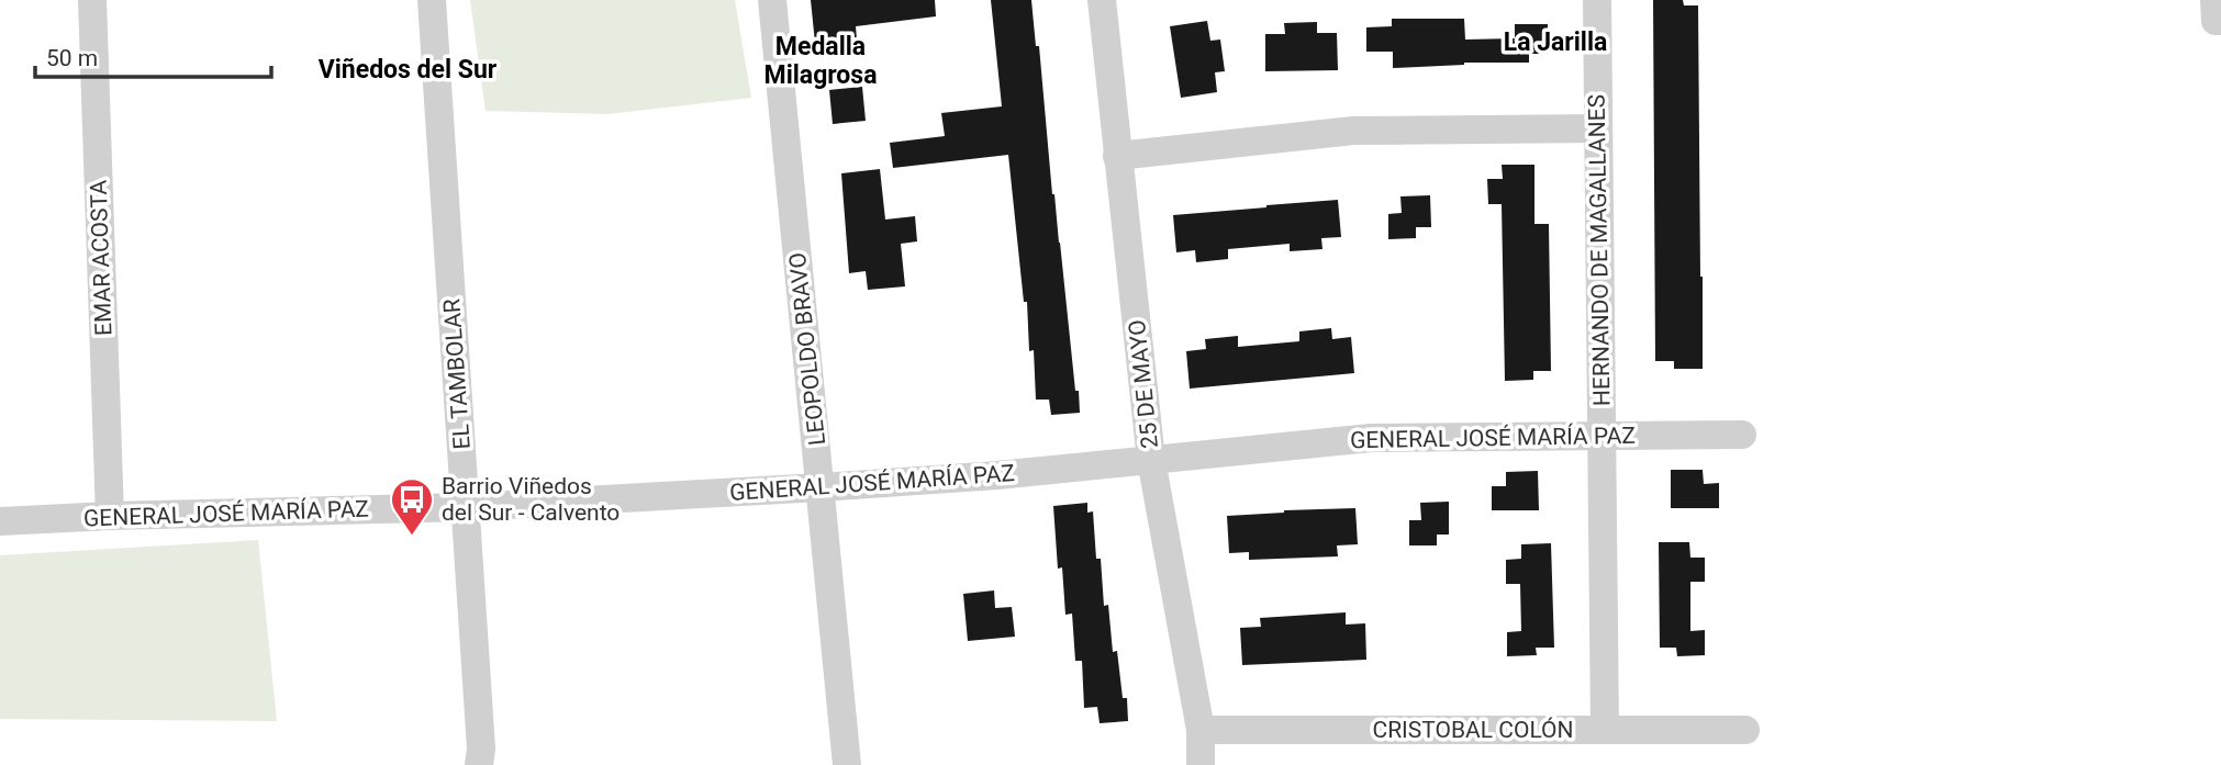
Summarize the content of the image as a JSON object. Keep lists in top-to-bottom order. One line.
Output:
{"streets":{"street":["HERNANDO DE MAGALLANES","EMAR ACOSTA","LEOPOLDO BRAVO","EL TAMBOLAR","25 DE MAYO","GENERAL JOSÉ MARÍA PAZ","CRISTOBAL COLÓN"]},"crossings":[["HERNANDO DE MAGALLANES","GENERAL JOSÉ MARÍA PAZ"],["HERNANDO DE MAGALLANES","CRISTOBAL COLÓN"],["EMAR ACOSTA","GENERAL JOSÉ MARÍA PAZ"],["LEOPOLDO BRAVO","GENERAL JOSÉ MARÍA PAZ"],["EL TAMBOLAR","GENERAL JOSÉ MARÍA PAZ"],["25 DE MAYO","GENERAL JOSÉ MARÍA PAZ"],["25 DE MAYO","CRISTOBAL COLÓN"]],"districts":["La Jarilla","Medalla Milagrosa","Viñedos del Sur"],"places":{"bus stop":["Barrio Viñedos del Sur - Calvento"]},"scale_bar":"50 m"}
